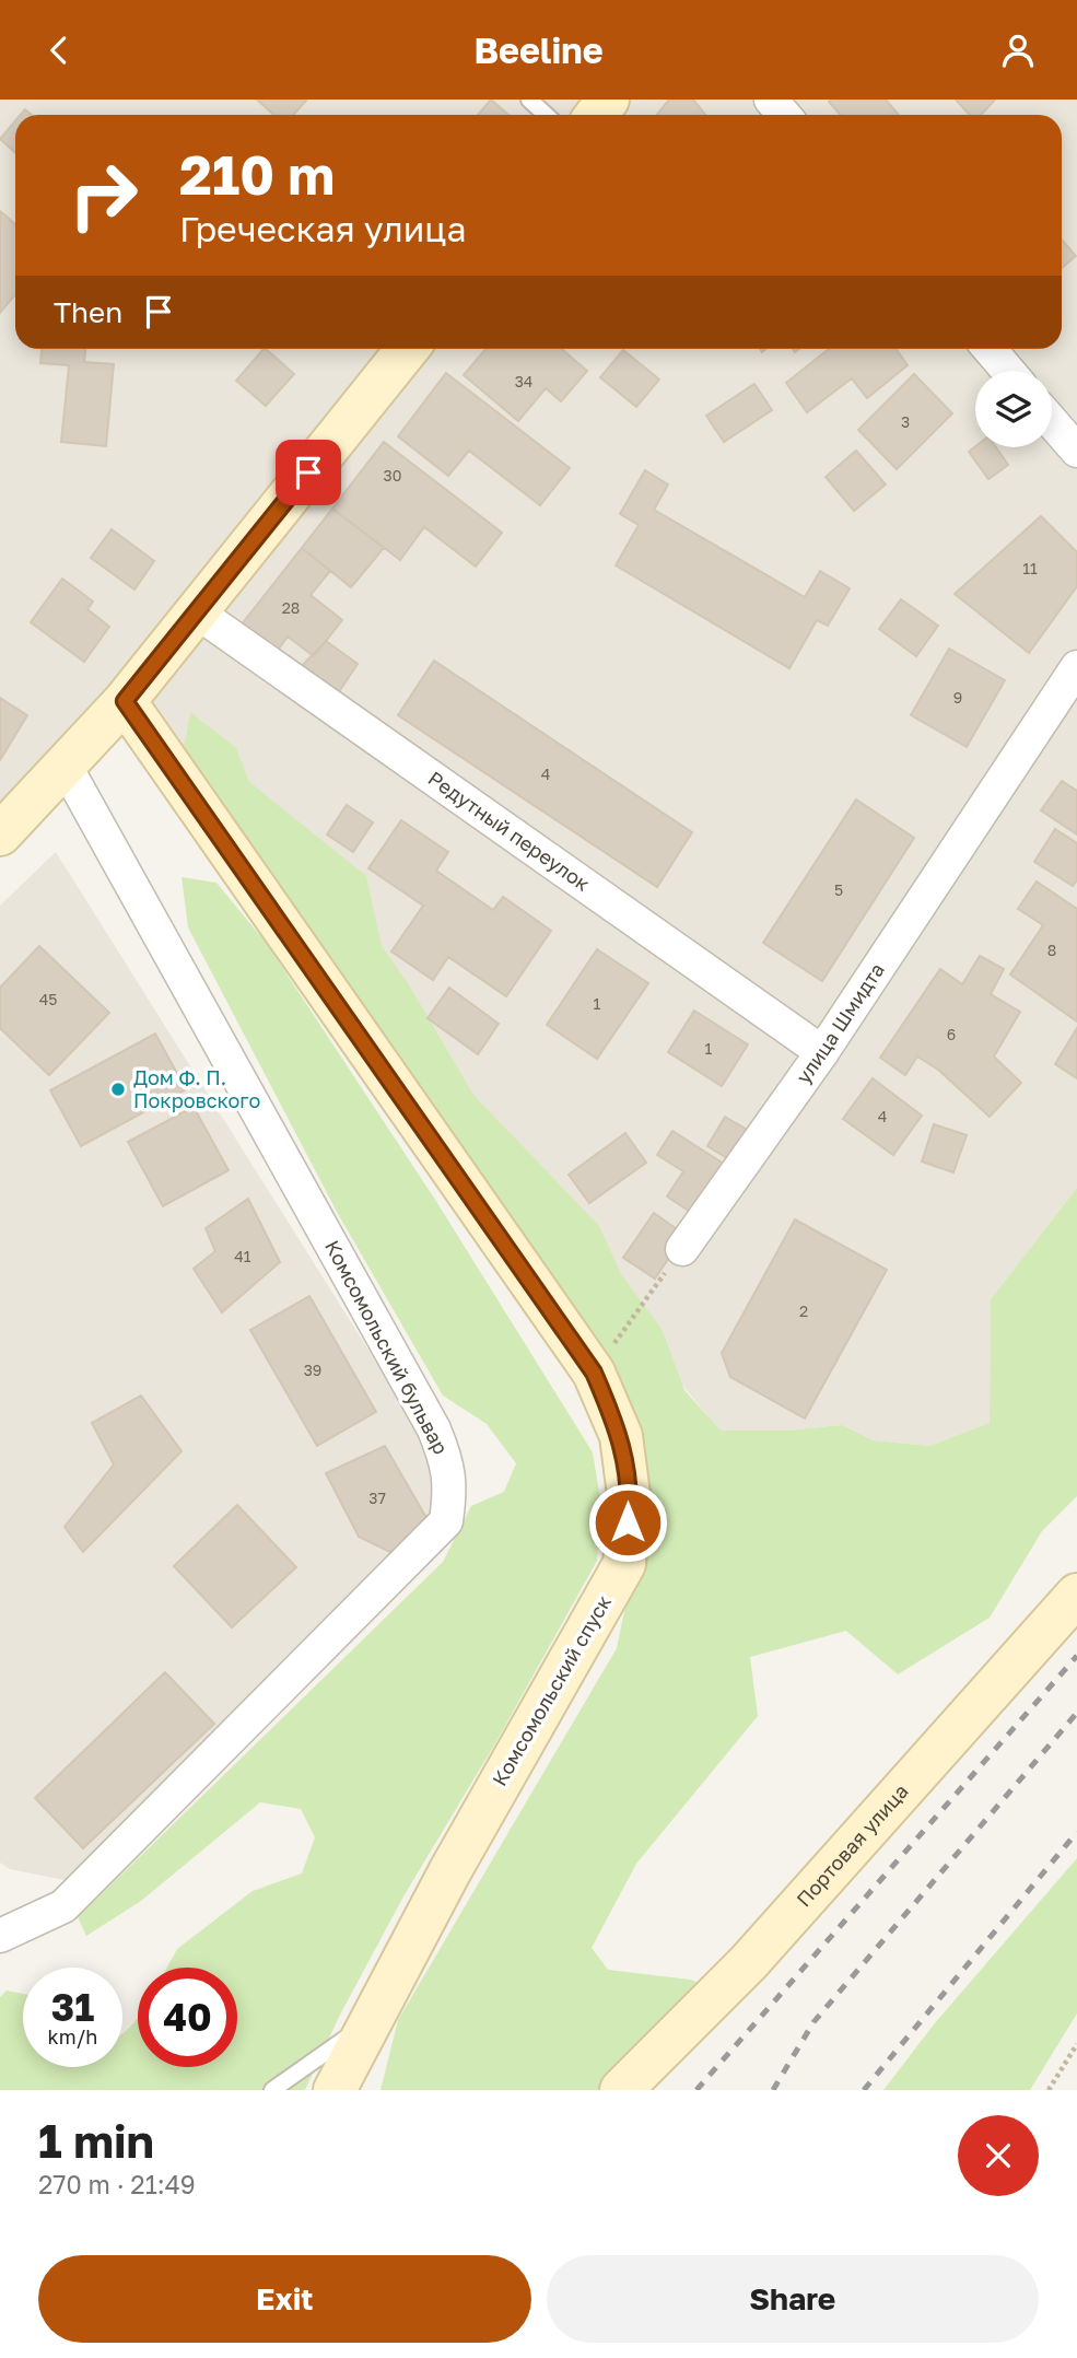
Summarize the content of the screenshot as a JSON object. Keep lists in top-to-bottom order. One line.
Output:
{"streets":{"street":["Редутный переулок","улица Шмидта","Комсомольский бульвар","Комсомольский спуск","Портовая улица"]},"crossings":[["Редутный переулок","улица Шмидта"]],"places":["Дом Ф. П. Покровского"],"house_numbers":["34","3","30","11","28","9","4","5","8","45","1","6","1","4","41","2","39","37"],"page":{"header":"Beeline","turn":["210 m","Греческая улица"],"then":"Then","speed":"31 km/h","limit":"40","heading":["1 min","270 m · 21:49"],"buttons":["Exit","Share"]}}
